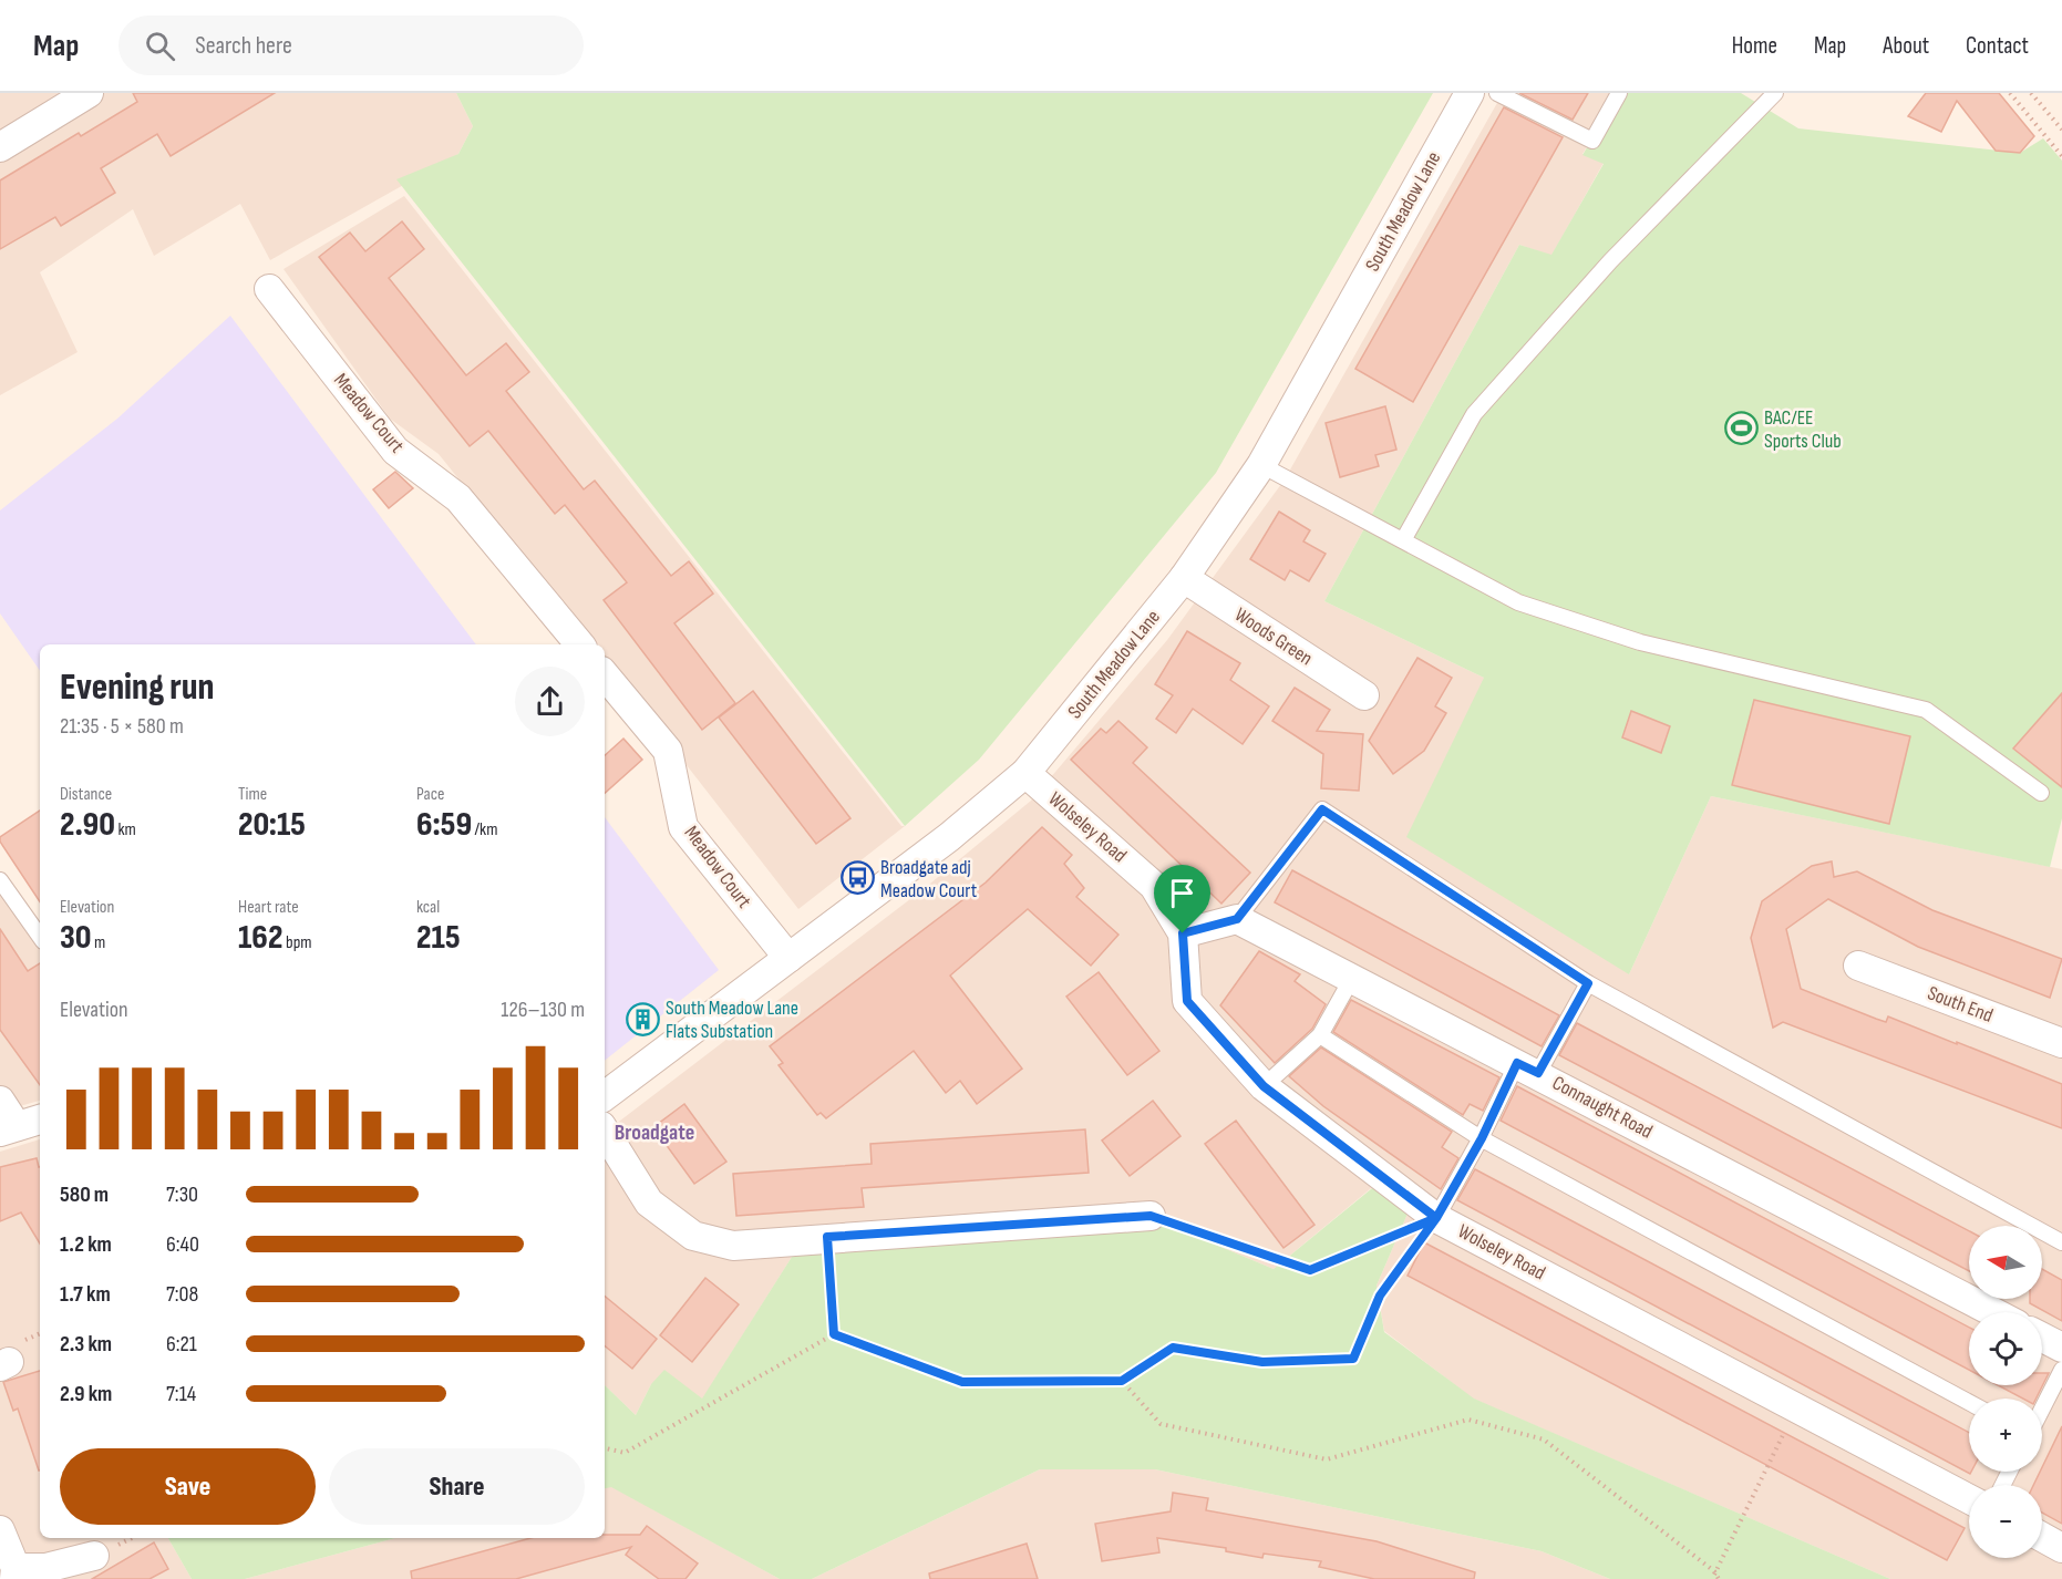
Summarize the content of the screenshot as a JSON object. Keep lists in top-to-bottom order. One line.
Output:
{"streets":{"street":["South Meadow Lane","Meadow Court","Woods Green","Wolseley Road","South End","Connaught Road"]},"crossings":[["South Meadow Lane","Meadow Court"],["South Meadow Lane","Woods Green"],["South Meadow Lane","Wolseley Road"]],"districts":["Broadgate"],"places":{"sports":["BAC/EE Sports Club"],"bus stop":["Broadgate adj Meadow Court"],"building":["South Meadow Lane Flats Substation"]},"north":"left","page":{"header":"Map","search":"Search here","nav":["Home","Map","About","Contact"],"heading":["Evening run","21:35 · 5 × 580 m"],"stats":[["Distance","2.90 km"],["Time","20:15"],["Pace","6:59 /km"],["Elevation","30 m"],["Heart rate","162 bpm"],["kcal","215"]],"chart":["Elevation","126–130 m"],"list":[{"name":"580 m","note":"7:30"},{"name":"1.2 km","note":"6:40"},{"name":"1.7 km","note":"7:08"},{"name":"2.3 km","note":"6:21"},{"name":"2.9 km","note":"7:14"}],"map_buttons":["+","−"],"buttons":["Save","Share"]}}
